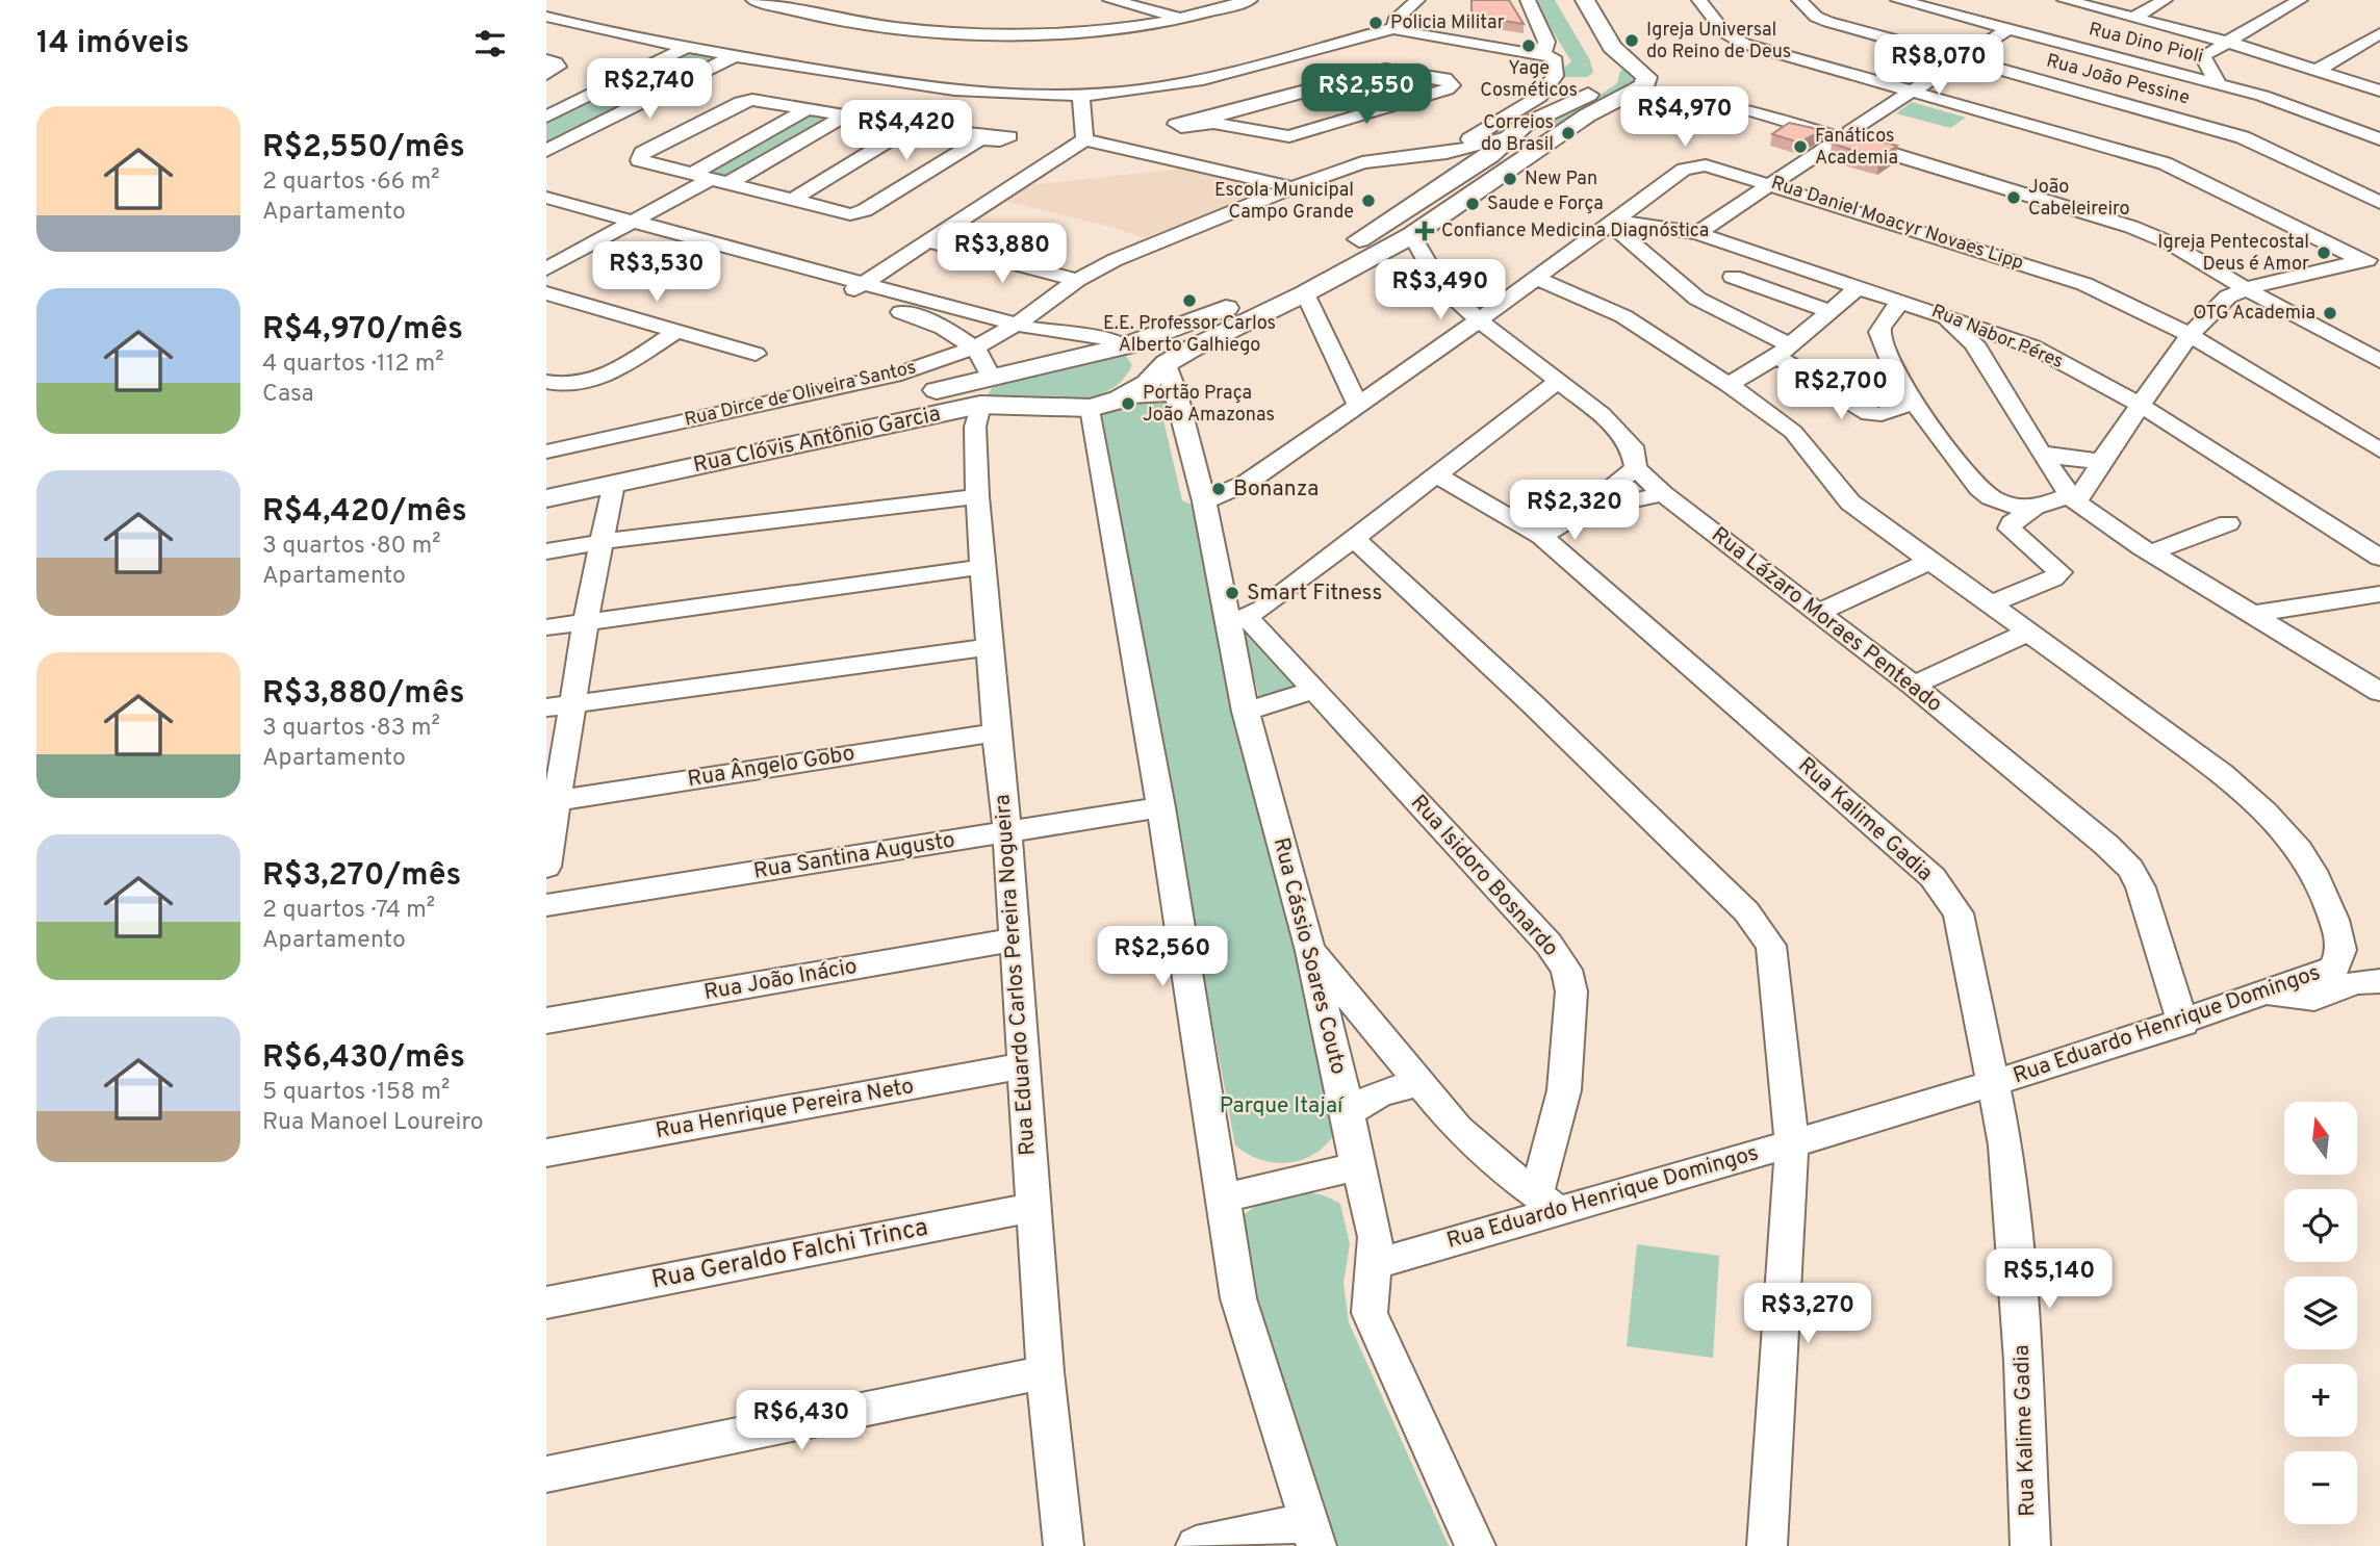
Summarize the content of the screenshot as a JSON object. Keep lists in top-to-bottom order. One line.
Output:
{"streets":{"main road":["Rua Clóvis Antônio Garcia"],"street":["Rua Dino Pioli","Rua João Pessine","Rua Daniel Moacyr Novaes Lipp","Rua Nabor Péres","Rua Dirce de Oliveira Santos","Rua Lázaro Moraes Penteado","Rua Ângelo Gobo","Rua Kalime Gadia","Rua Santina Augusto","Rua Isidoro Bosnardo","Rua Cássio Soares Couto","Rua Eduardo Carlos Pereira Nogueira","Rua João Inácio","Rua Eduardo Henrique Domingos","Rua Henrique Pereira Neto","Rua Geraldo Falchi Trinca"]},"crossings":[["Rua Daniel Moacyr Novaes Lipp","Rua Nabor Péres"],["Rua Daniel Moacyr Novaes Lipp","Rua Lázaro Moraes Penteado"],["Rua Daniel Moacyr Novaes Lipp","Rua Cássio Soares Couto"],["Rua Daniel Moacyr Novaes Lipp","Rua Eduardo Henrique Domingos"],["Rua Clóvis Antônio Garcia","Rua Lázaro Moraes Penteado"],["Rua Clóvis Antônio Garcia","Rua Cássio Soares Couto"],["Rua Clóvis Antônio Garcia","Rua Eduardo Carlos Pereira Nogueira"],["Rua Lázaro Moraes Penteado","Rua Eduardo Henrique Domingos"],["Rua Ângelo Gobo","Rua Eduardo Carlos Pereira Nogueira"],["Rua Kalime Gadia","Rua Eduardo Henrique Domingos"],["Rua Santina Augusto","Rua Eduardo Carlos Pereira Nogueira"],["Rua Isidoro Bosnardo","Rua Cássio Soares Couto"],["Rua Isidoro Bosnardo","Rua Eduardo Henrique Domingos"],["Rua Cássio Soares Couto","Rua Eduardo Henrique Domingos"],["Rua Eduardo Carlos Pereira Nogueira","Rua João Inácio"],["Rua Eduardo Carlos Pereira Nogueira","Rua Henrique Pereira Neto"],["Rua Eduardo Carlos Pereira Nogueira","Rua Geraldo Falchi Trinca"]],"parks":["Parque Itajaí"],"places":{"other":["Policia Militar","Igreja Universal do Reino de Deus","Yage Cosméticos","Correios do Brasil","Fanáticos Academia","New Pan","João Cabeleireiro","Escola Municipal Campo Grande","Saude e Força","Igreja Pentecostal Deus é Amor","E.E. Professor Carlos Alberto Galhiego","OTG Academia","Portão Praça João Amazonas","Bonanza","Smart Fitness"],"health":["Confiance Medicina Diagnóstica"]},"north":"top","page":{"heading":"14 imóveis","price":["R$8,070","R$2,740","R$2,550","R$4,970","R$4,420","R$3,880","R$3,530","R$3,490","R$2,700","R$2,320","R$2,560","R$5,140","R$3,270","R$6,430"],"list":[{"name":"R$2,550/mês","note":"2 quartos · 66 m² · Apartamento"},{"name":"R$4,970/mês","note":"4 quartos · 112 m² · Casa"},{"name":"R$4,420/mês","note":"3 quartos · 80 m² · Apartamento"},{"name":"R$3,880/mês","note":"3 quartos · 83 m² · Apartamento"},{"name":"R$3,270/mês","note":"2 quartos · 74 m² · Apartamento"},{"name":"R$6,430/mês","note":"5 quartos · 158 m² · Rua Manoel Loureiro"}],"map_buttons":["+","−"]}}
